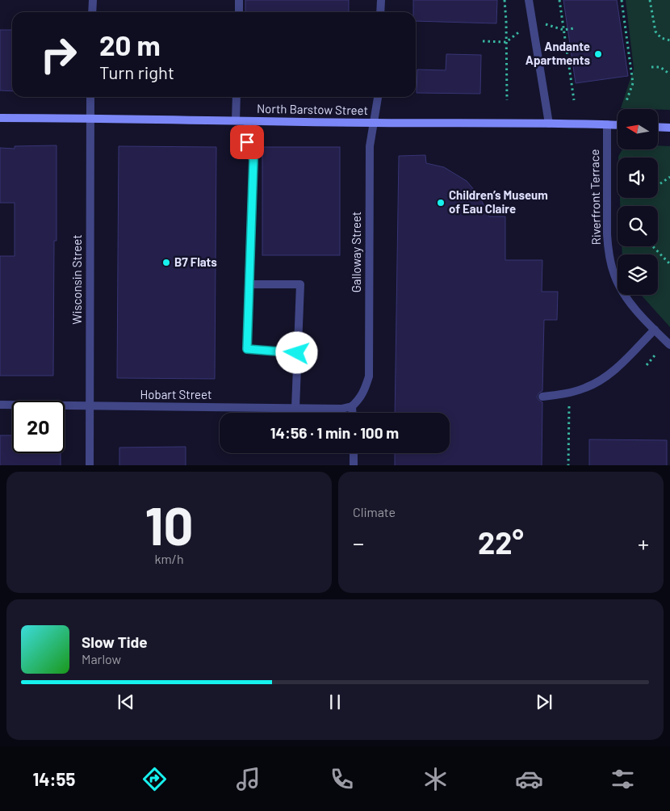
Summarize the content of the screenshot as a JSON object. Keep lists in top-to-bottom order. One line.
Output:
{"streets":{"street":["North Barstow Street","Riverfront Terrace","Galloway Street","Wisconsin Street","Hobart Street"]},"crossings":[["North Barstow Street","Riverfront Terrace"],["North Barstow Street","Galloway Street"],["North Barstow Street","Wisconsin Street"],["Galloway Street","Hobart Street"],["Wisconsin Street","Hobart Street"]],"places":["Andante Apartments","Children’s Museum of Eau Claire","B7 Flats"],"north":"left","page":{"turn":["20 m","Turn right"],"limit":"20","trip":"14:56 · 1 min · 100 m","tile":[["10","km/h"],"Climate"],"heat":["−","22°","+"],"song":["Slow Tide","Marlow"],"tabs":"14:55"}}
